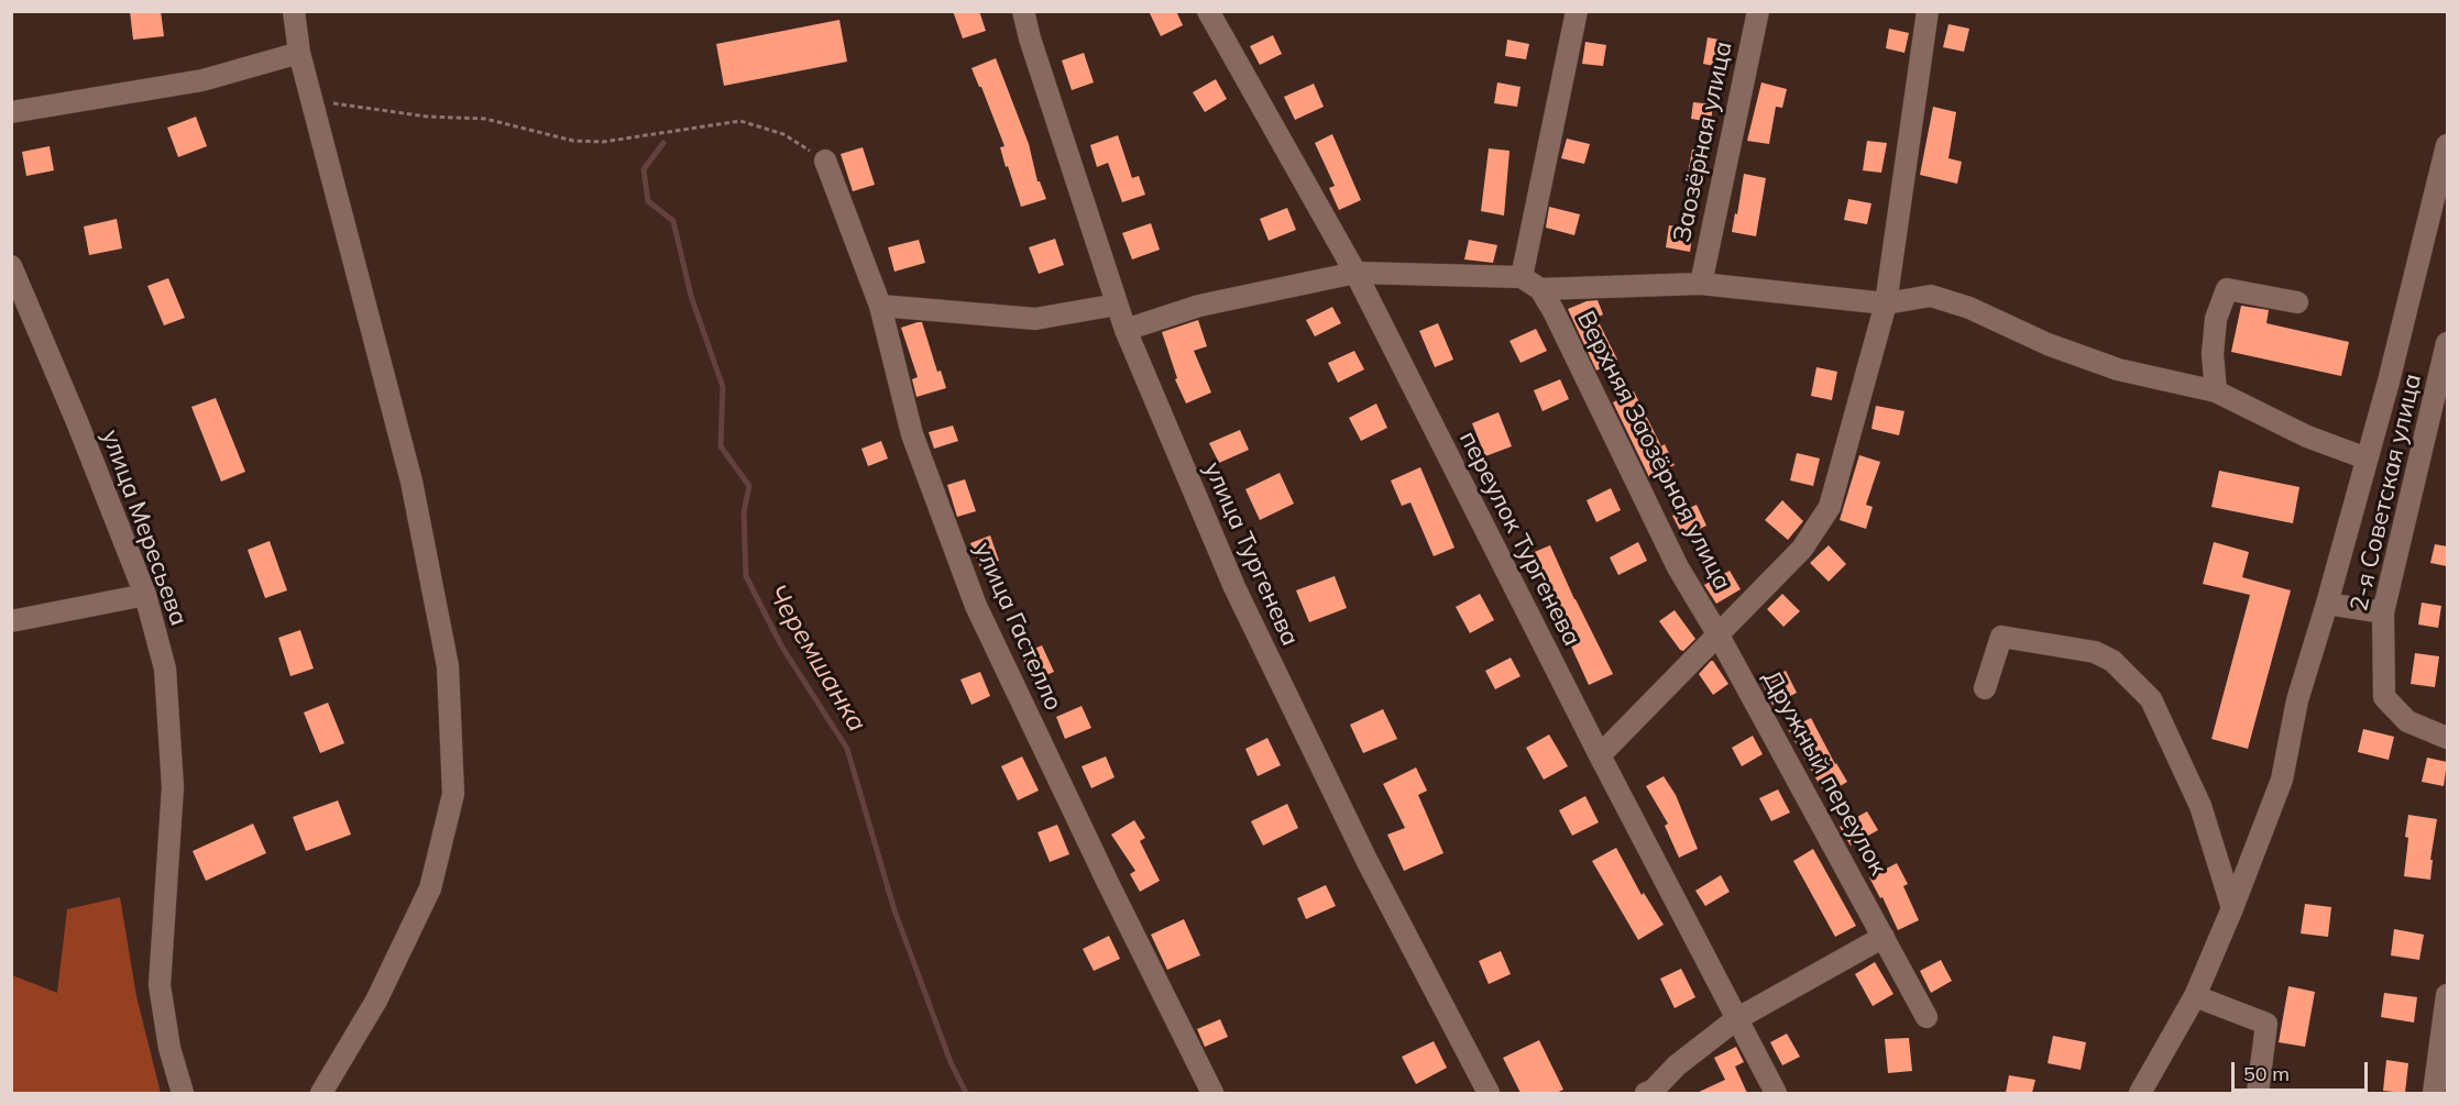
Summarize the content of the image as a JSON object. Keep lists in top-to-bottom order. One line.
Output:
{"streets":{"street":["Заозёрная улица","Верхняя Заозёрная улица","2-я Советская улица","улица Мересьева","переулок Тургенева","улица Тургенева","улица Гастелло","Дружный переулок"]},"crossings":[["Верхняя Заозёрная улица","Дружный переулок"]],"water":["Черемшанка"],"scale_bar":"50 m"}
